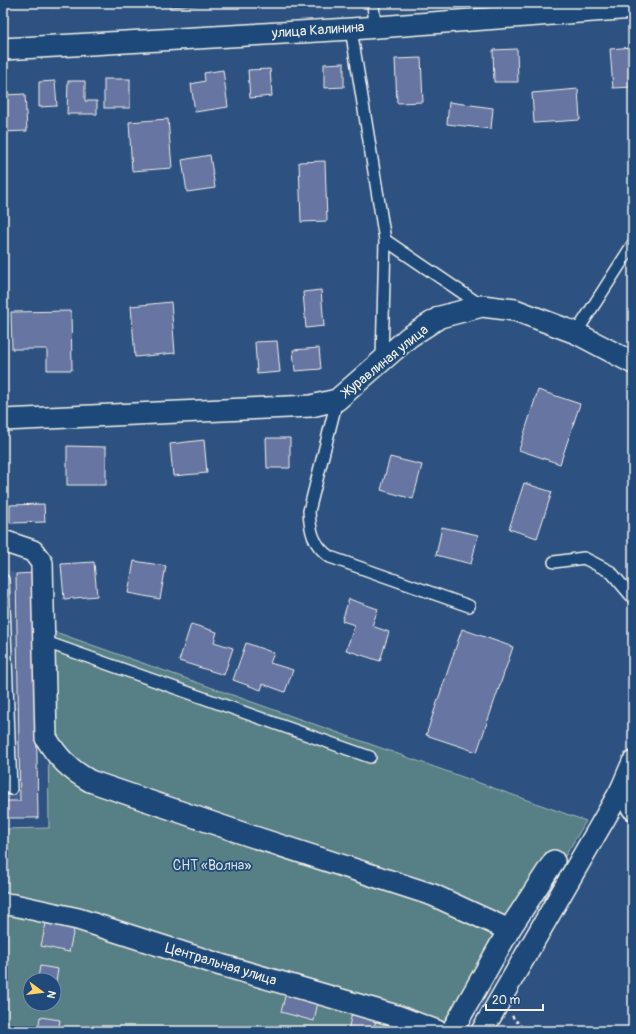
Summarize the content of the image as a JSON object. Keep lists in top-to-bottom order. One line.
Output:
{"streets":{"street":["улица Калинина","Журавлиная улица","Центральная улица"]},"parks":["СНТ «Волна»"],"scale_bar":"20 m","north":"right"}
